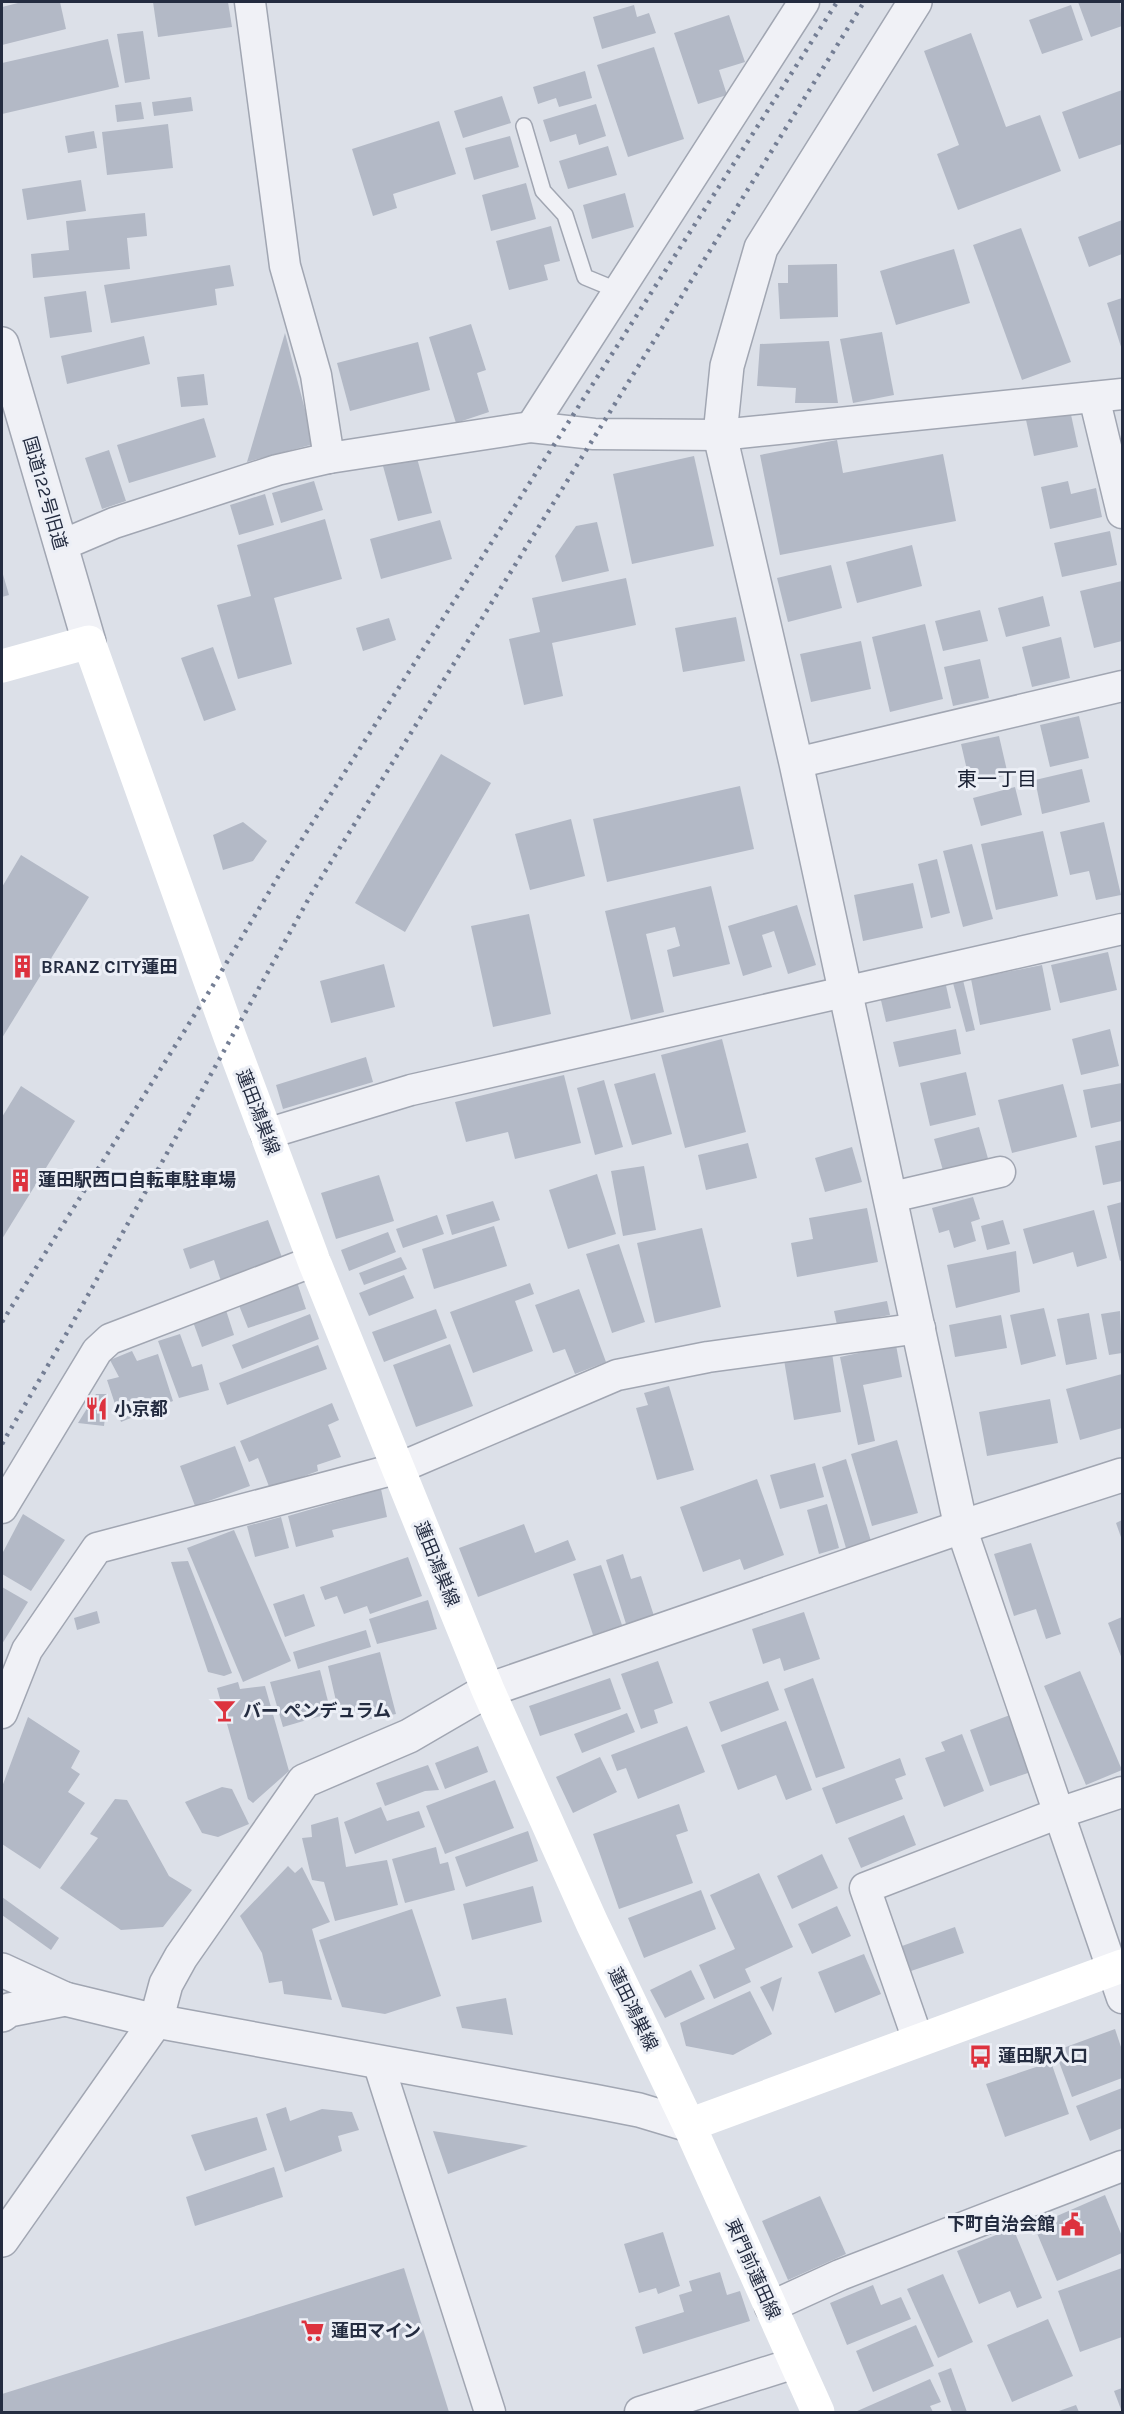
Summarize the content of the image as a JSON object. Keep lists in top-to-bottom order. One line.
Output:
{"streets":{"main road":["蓮田鴻巣線","東門前蓮田線"],"street":["国道122号旧道"]},"crossings":[["国道122号旧道","蓮田鴻巣線"],["蓮田鴻巣線","東門前蓮田線"]],"districts":["東一丁目"],"places":{"building":["BRANZ CITY蓮田","蓮田駅西口自転車駐車場"],"restaurant":["小京都"],"bar":["バー ペンデュラム"],"bus stop":["蓮田駅入口"],"public building":["下町自治会館"],"supermarket":["蓮田マイン"]}}
